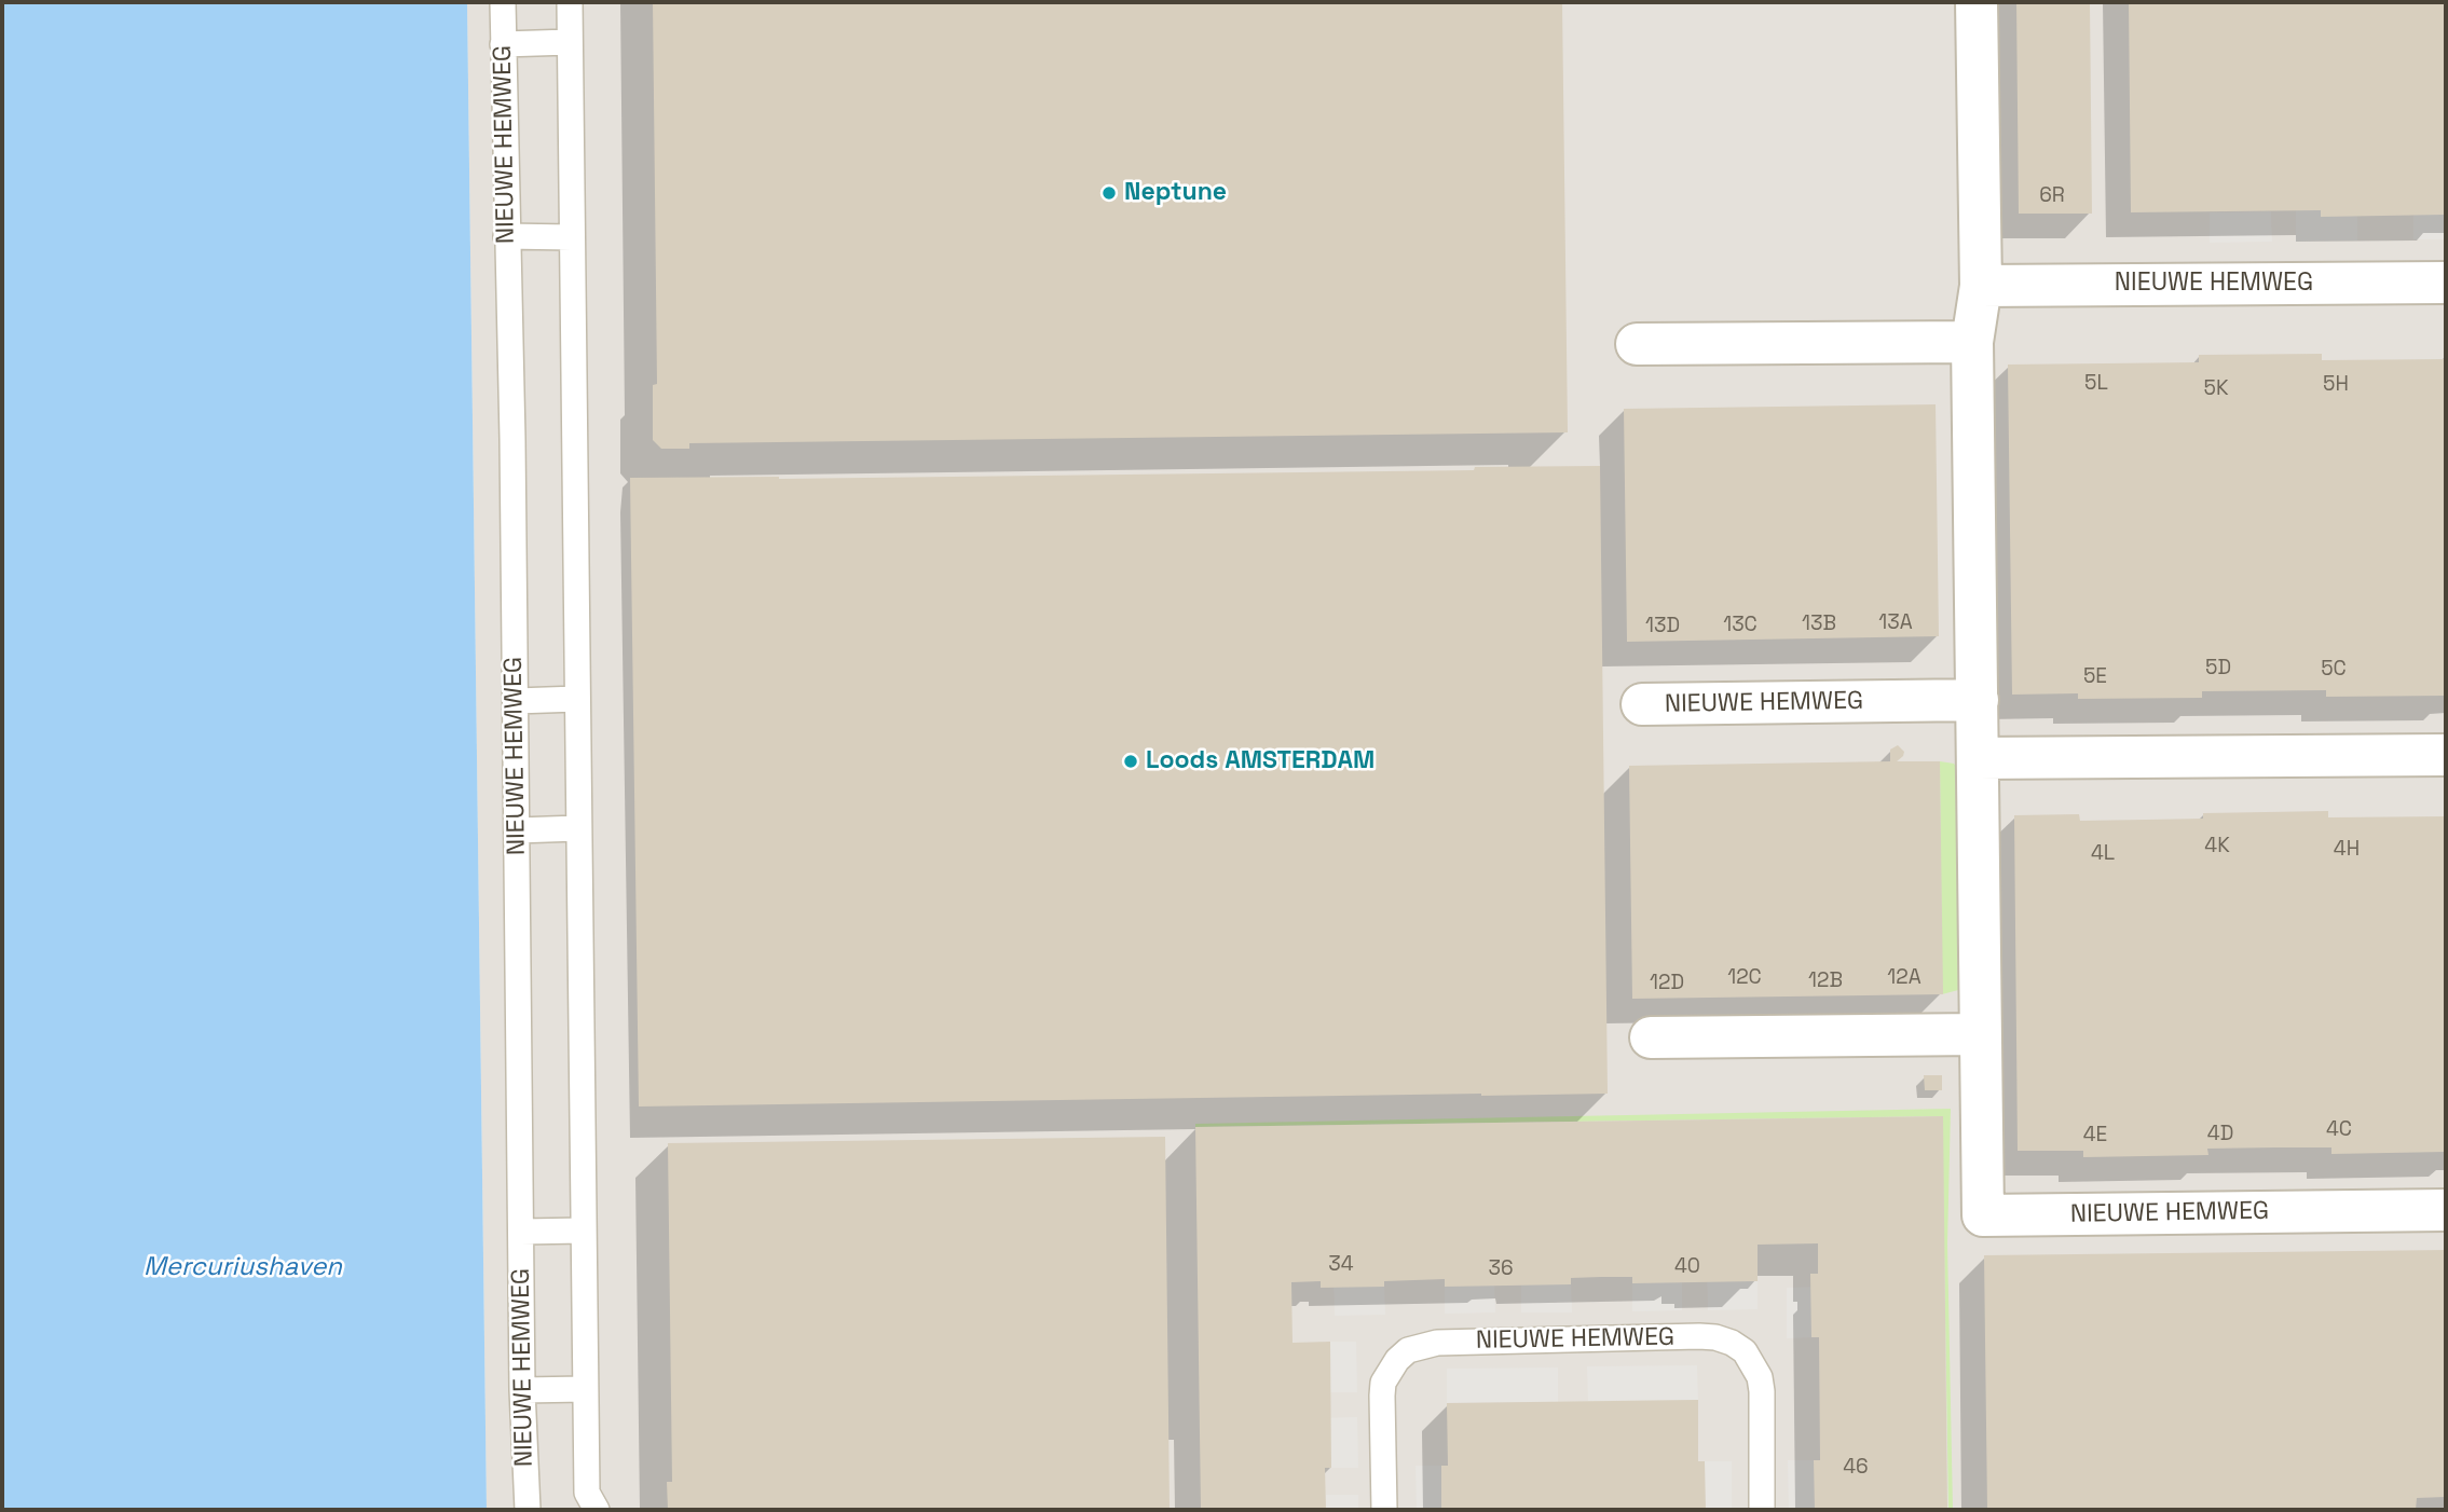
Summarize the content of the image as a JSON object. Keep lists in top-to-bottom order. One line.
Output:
{"streets":{"street":["NIEUWE HEMWEG"]},"water":["Mercuriushaven"],"places":["Neptune","Loods AMSTERDAM"],"house_numbers":["6R","5L","5H","5K","13A","13B","13C","13D","5D","5C","5E","4K","4H","4L","12C","12A","12B","12D","4C","4D","4E","34","40","36","46"]}
